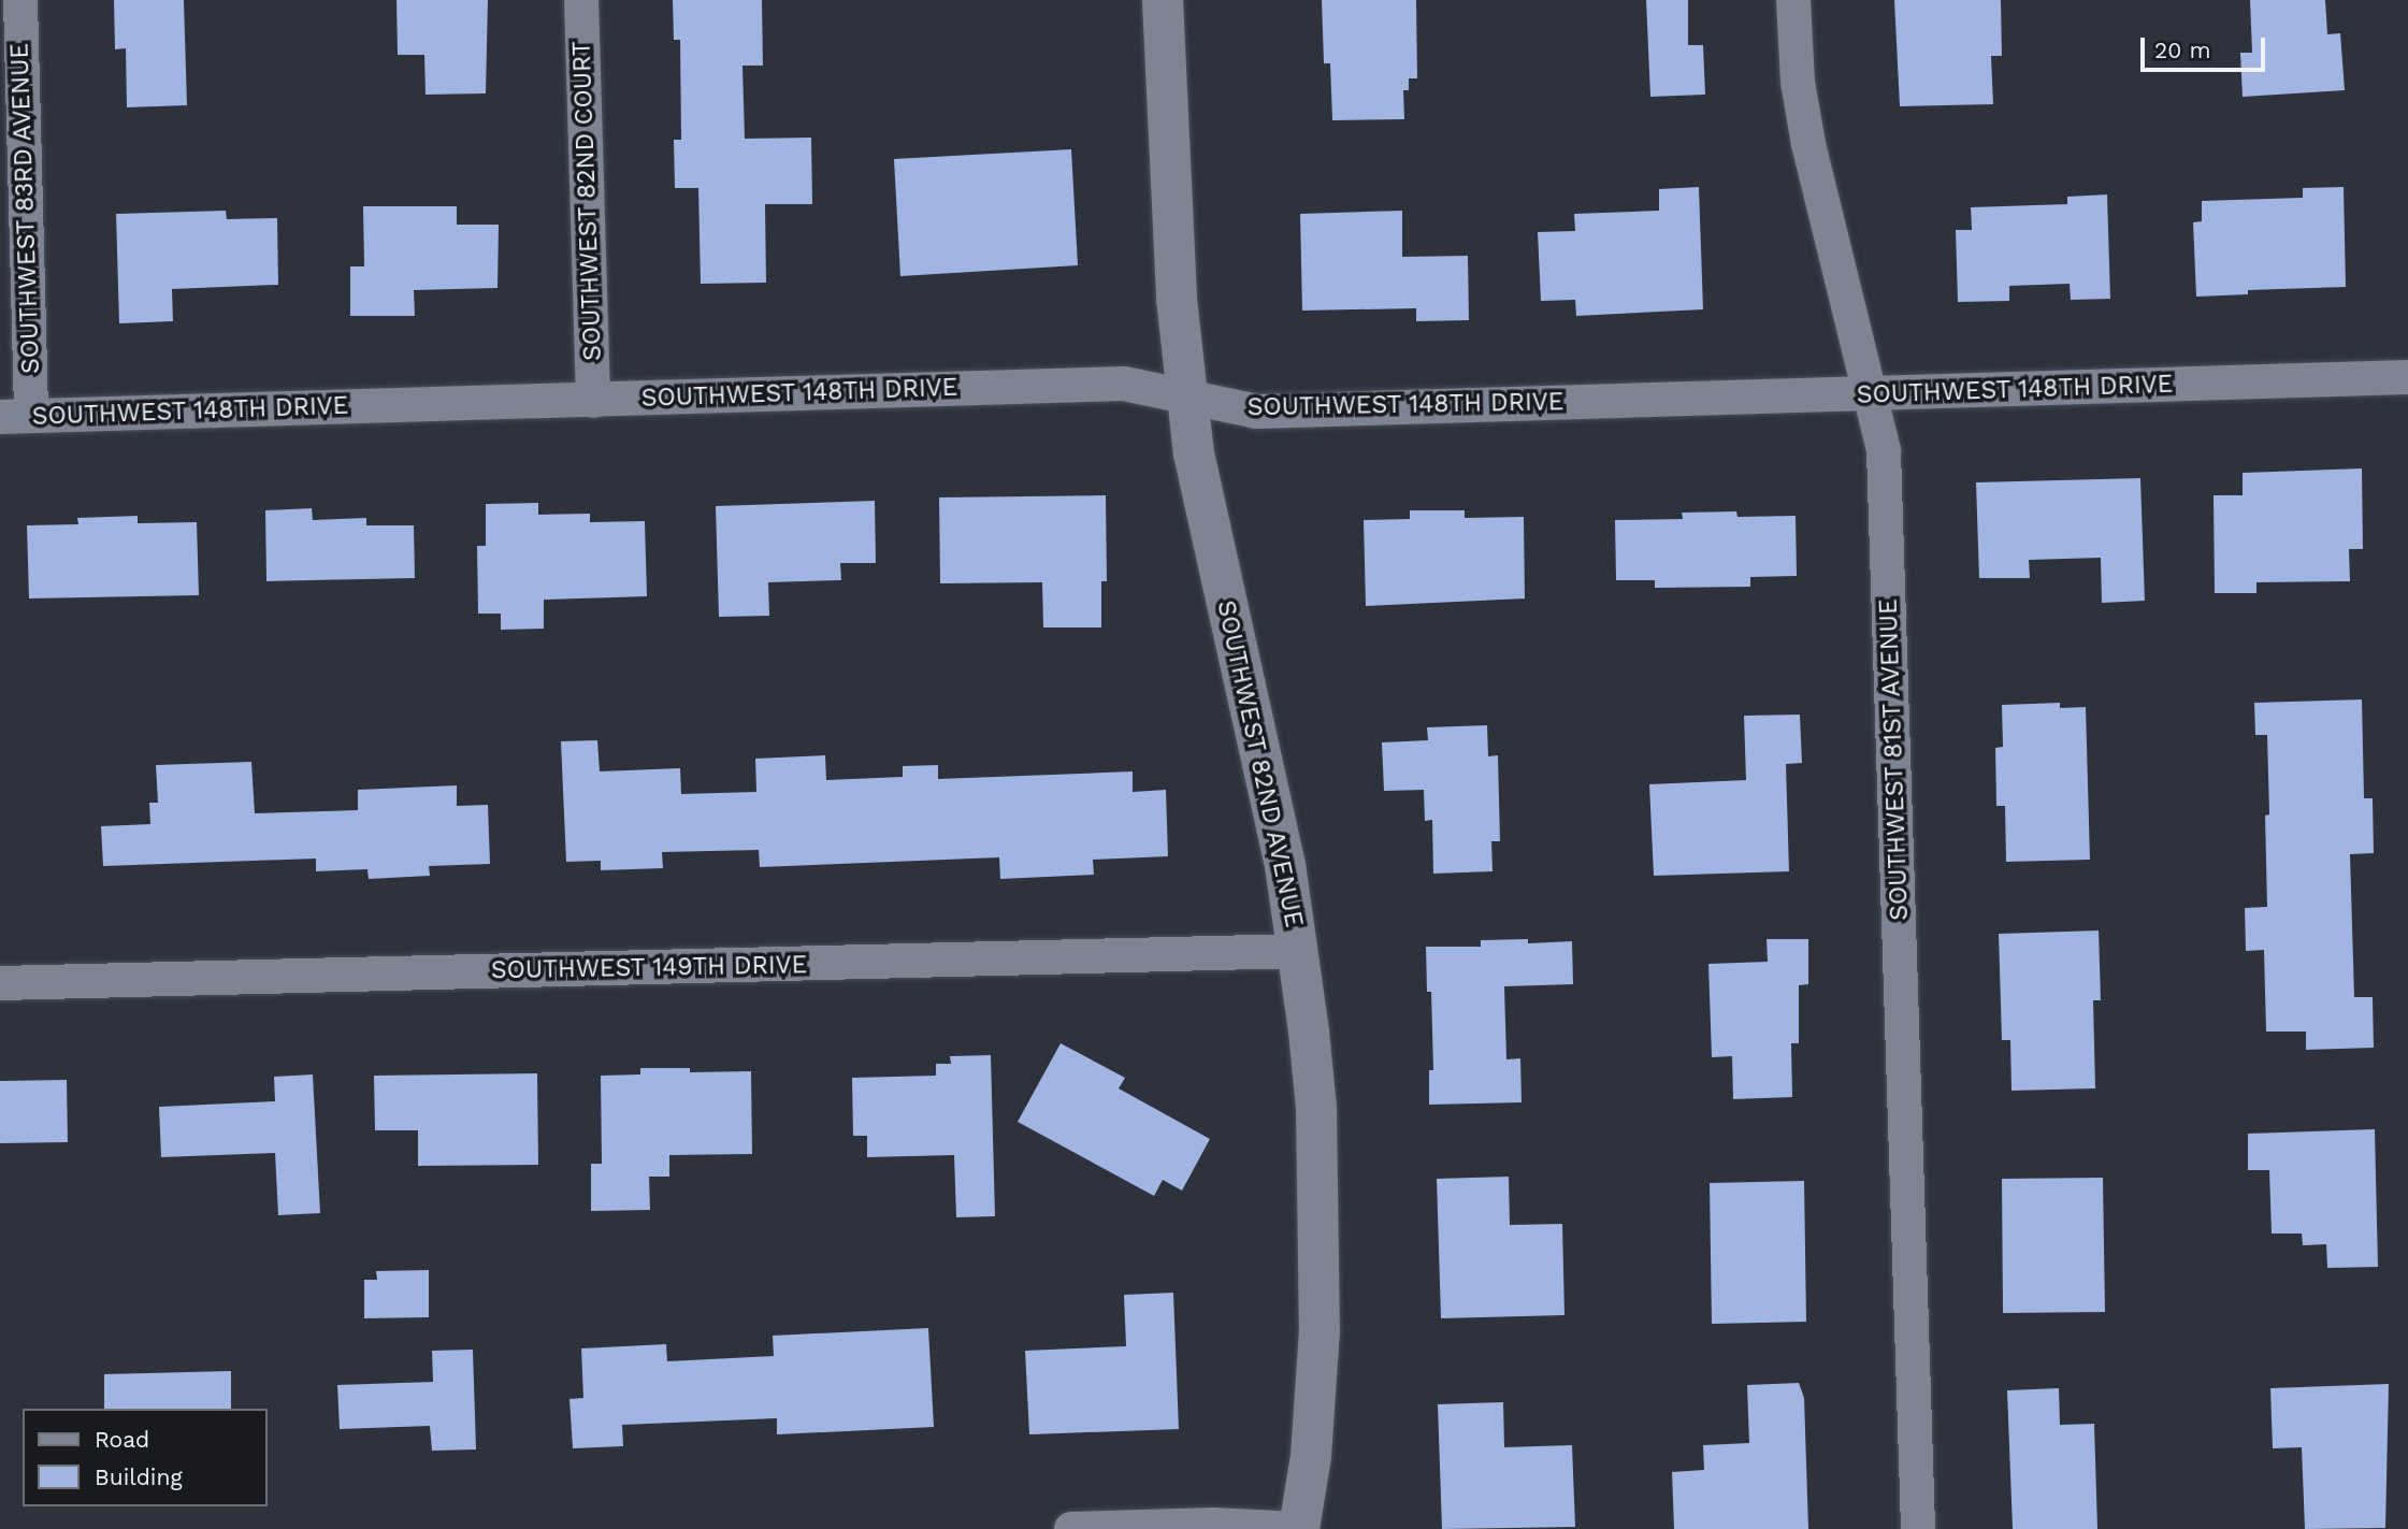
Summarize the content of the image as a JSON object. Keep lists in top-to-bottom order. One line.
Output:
{"streets":{"street":["SOUTHWEST 82ND COURT","SOUTHWEST 83RD AVENUE","SOUTHWEST 148TH DRIVE","SOUTHWEST 81ST AVENUE","SOUTHWEST 82ND AVENUE","SOUTHWEST 149TH DRIVE"]},"crossings":[["SOUTHWEST 82ND COURT","SOUTHWEST 148TH DRIVE"],["SOUTHWEST 83RD AVENUE","SOUTHWEST 148TH DRIVE"],["SOUTHWEST 148TH DRIVE","SOUTHWEST 81ST AVENUE"],["SOUTHWEST 148TH DRIVE","SOUTHWEST 82ND AVENUE"],["SOUTHWEST 82ND AVENUE","SOUTHWEST 149TH DRIVE"]],"legend":["Road","Building"],"scale_bar":"20 m"}
